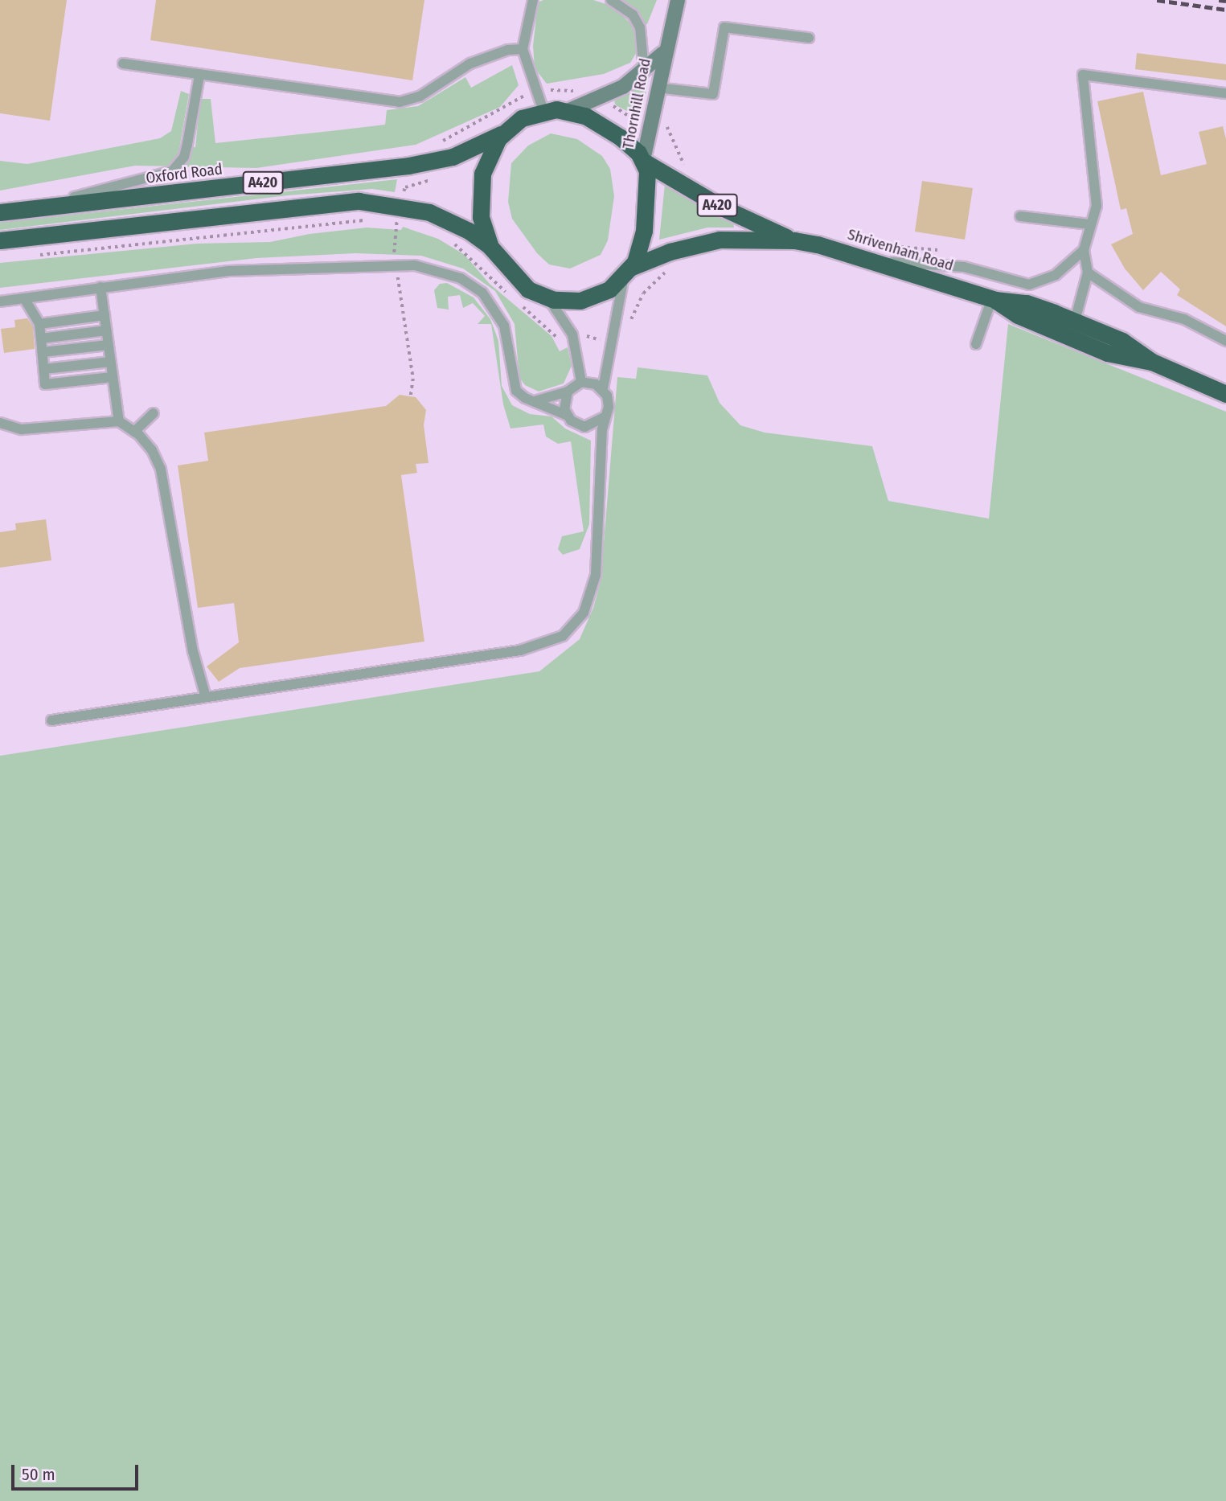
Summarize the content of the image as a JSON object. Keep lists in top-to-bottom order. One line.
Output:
{"streets":{"highway":["Oxford Road","A420","Shrivenham Road"],"street":["Thornhill Road"]},"crossings":[["Thornhill Road","Oxford Road"],["Thornhill Road","A420"],["Thornhill Road","Shrivenham Road"],["Oxford Road","A420"],["Oxford Road","Shrivenham Road"],["A420","Shrivenham Road"]],"scale_bar":"50 m"}
